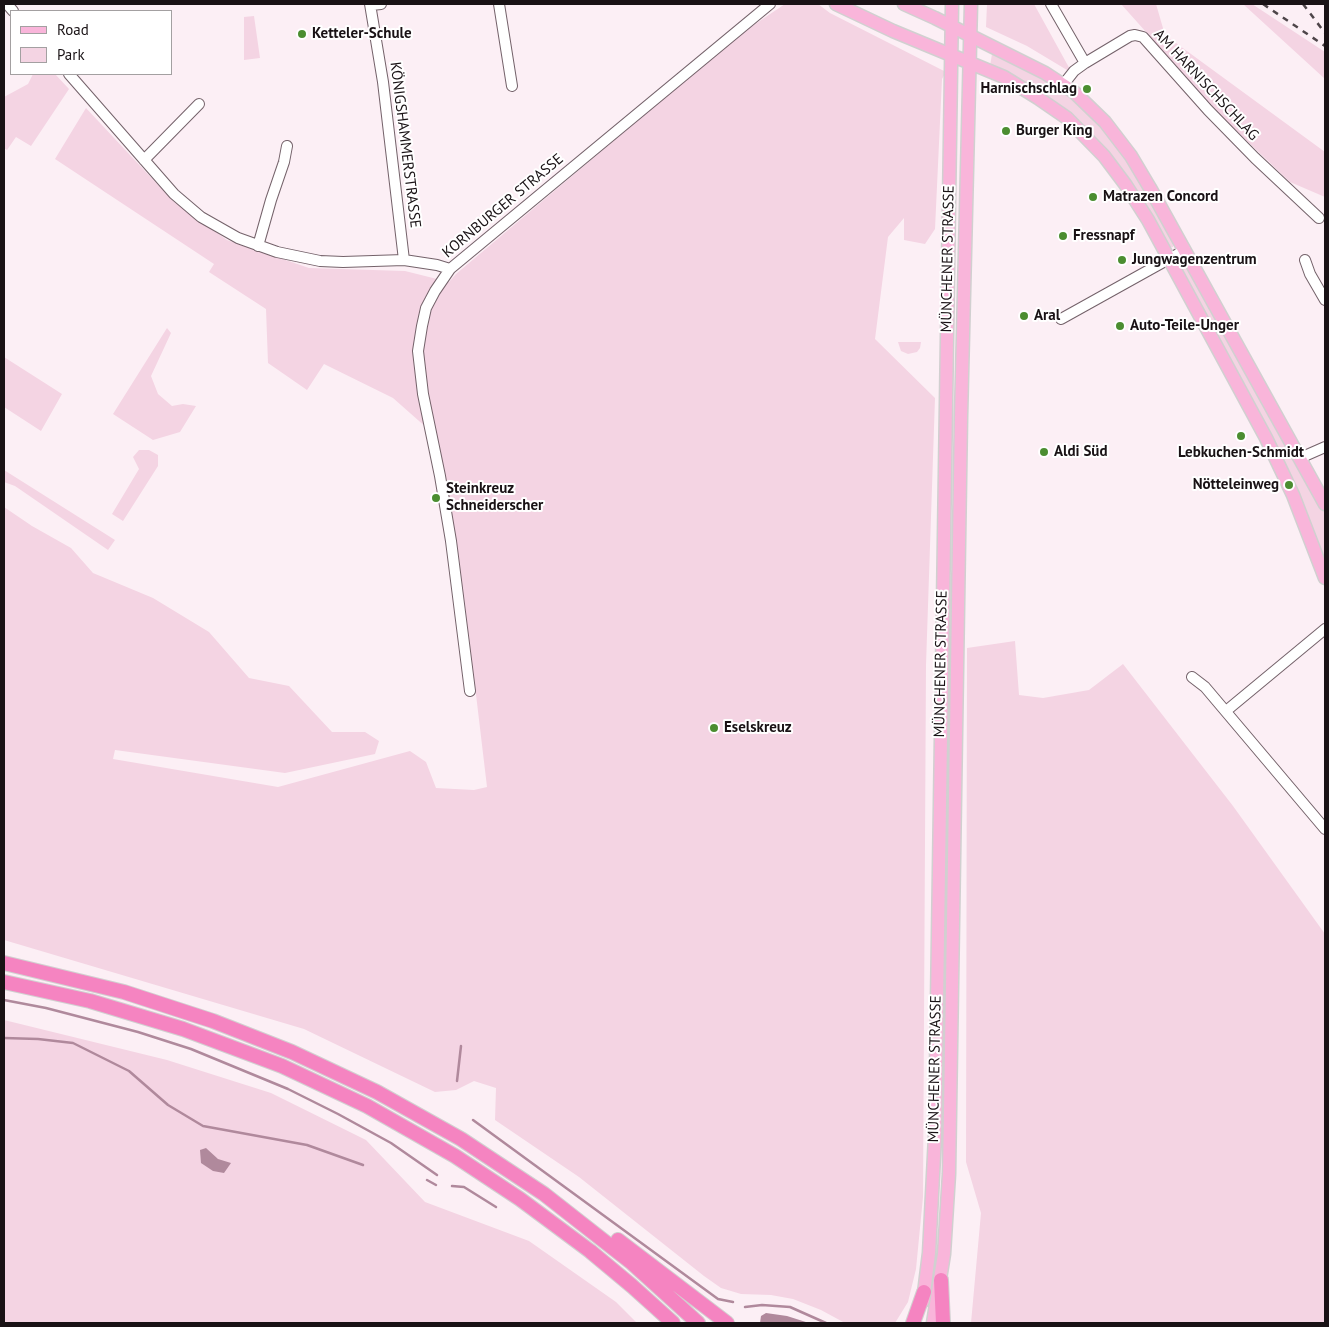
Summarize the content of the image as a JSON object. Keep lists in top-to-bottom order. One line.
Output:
{"streets":{"main road":["MÜNCHENER STRASSE"],"street":["AM HARNISCHSCHLAG","KÖNIGSHAMMERSTRASSE","KORNBURGER STRASSE"]},"places":["Ketteler-Schule","Harnischschlag","Burger King","Matrazen Concord","Fressnapf","Jungwagenzentrum","Aral","Auto-Teile-Unger","Lebkuchen-Schmidt","Aldi Süd","Nötteleinweg","Steinkreuz Schneiderscher","Eselskreuz"],"legend":["Road","Park"]}
